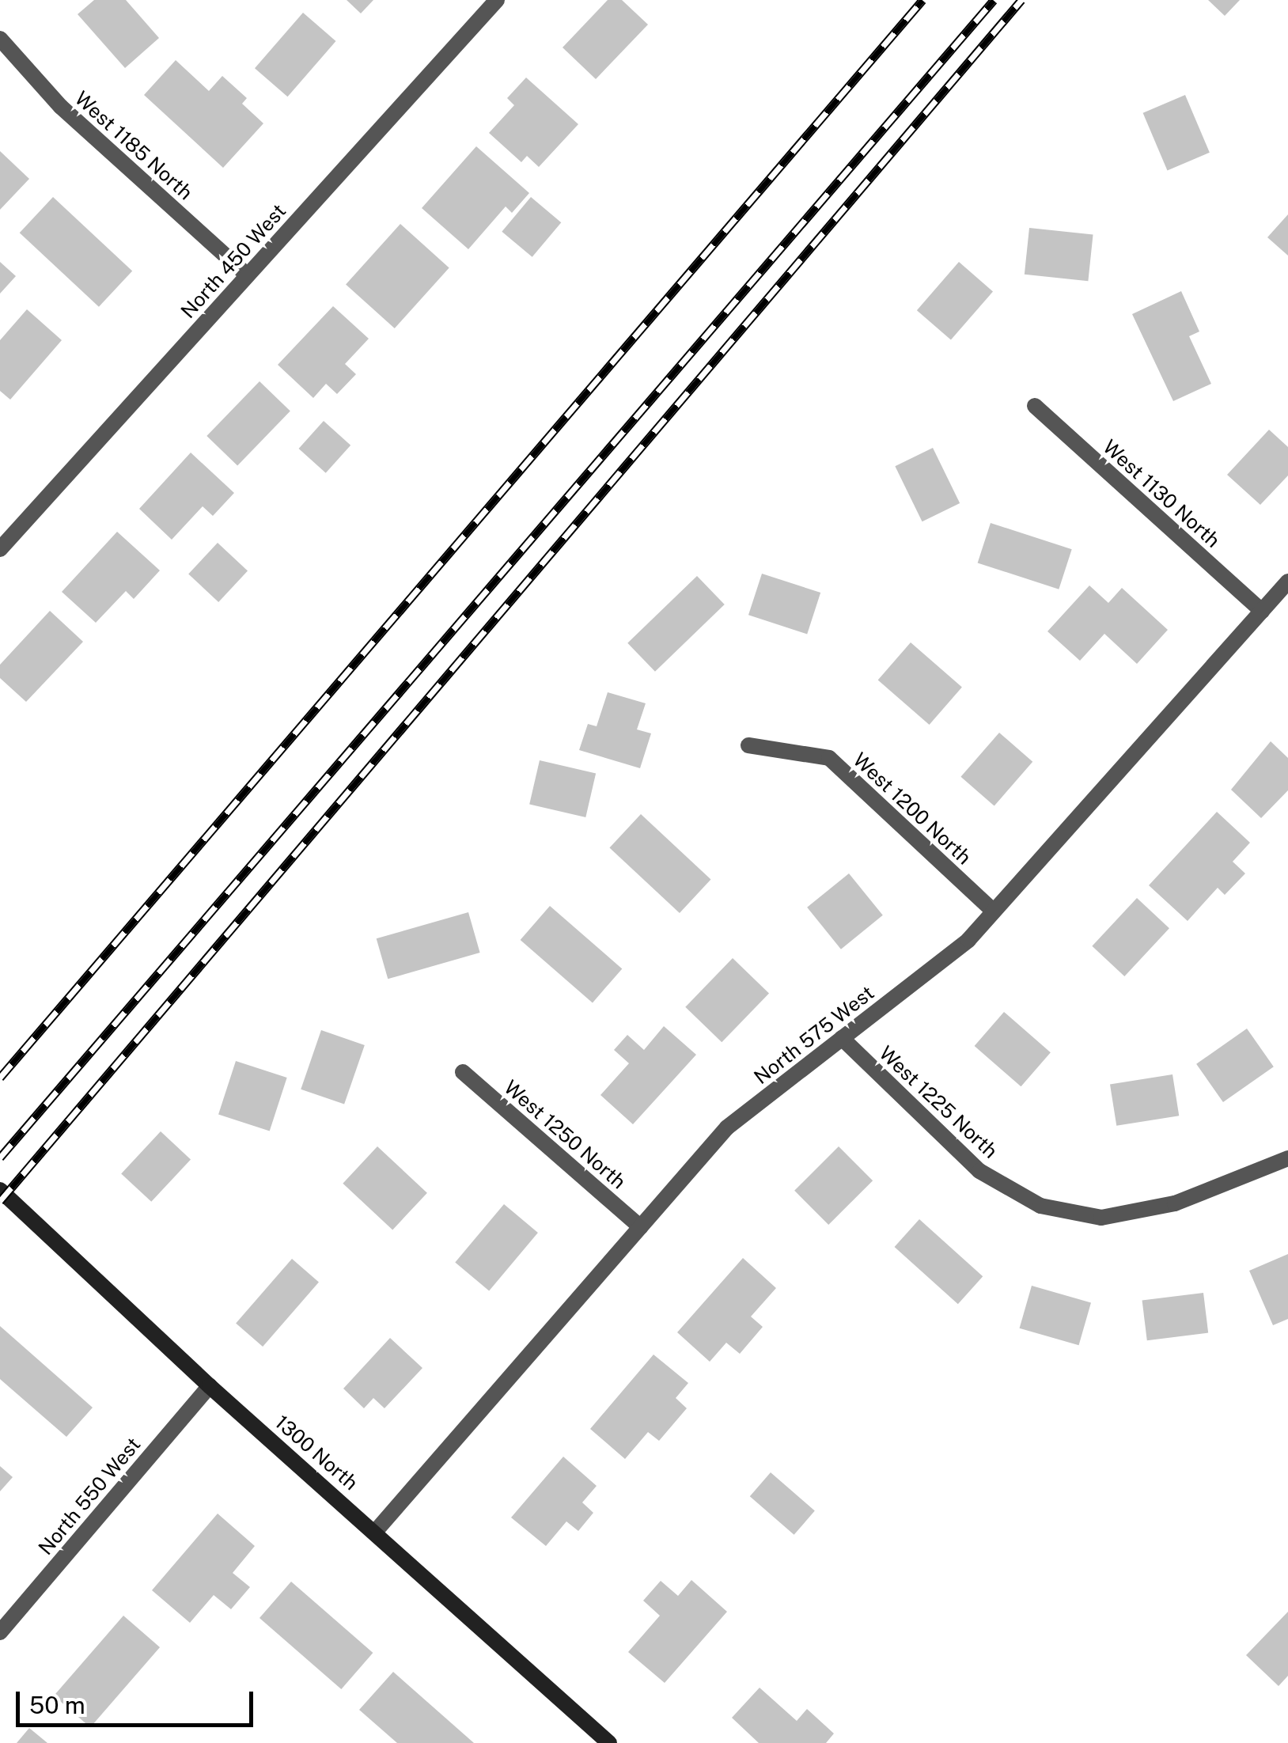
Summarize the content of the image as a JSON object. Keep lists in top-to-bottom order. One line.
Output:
{"streets":{"street":["West 1185 North","North 450 West","West 1130 North","West 1200 North","North 575 West","West 1225 North","West 1250 North","1300 North","North 550 West"]},"crossings":[["West 1185 North","North 450 West"],["West 1130 North","North 575 West"],["West 1200 North","North 575 West"],["North 575 West","West 1225 North"],["North 575 West","West 1250 North"],["North 575 West","1300 North"],["1300 North","North 550 West"]],"scale_bar":"50 m"}
